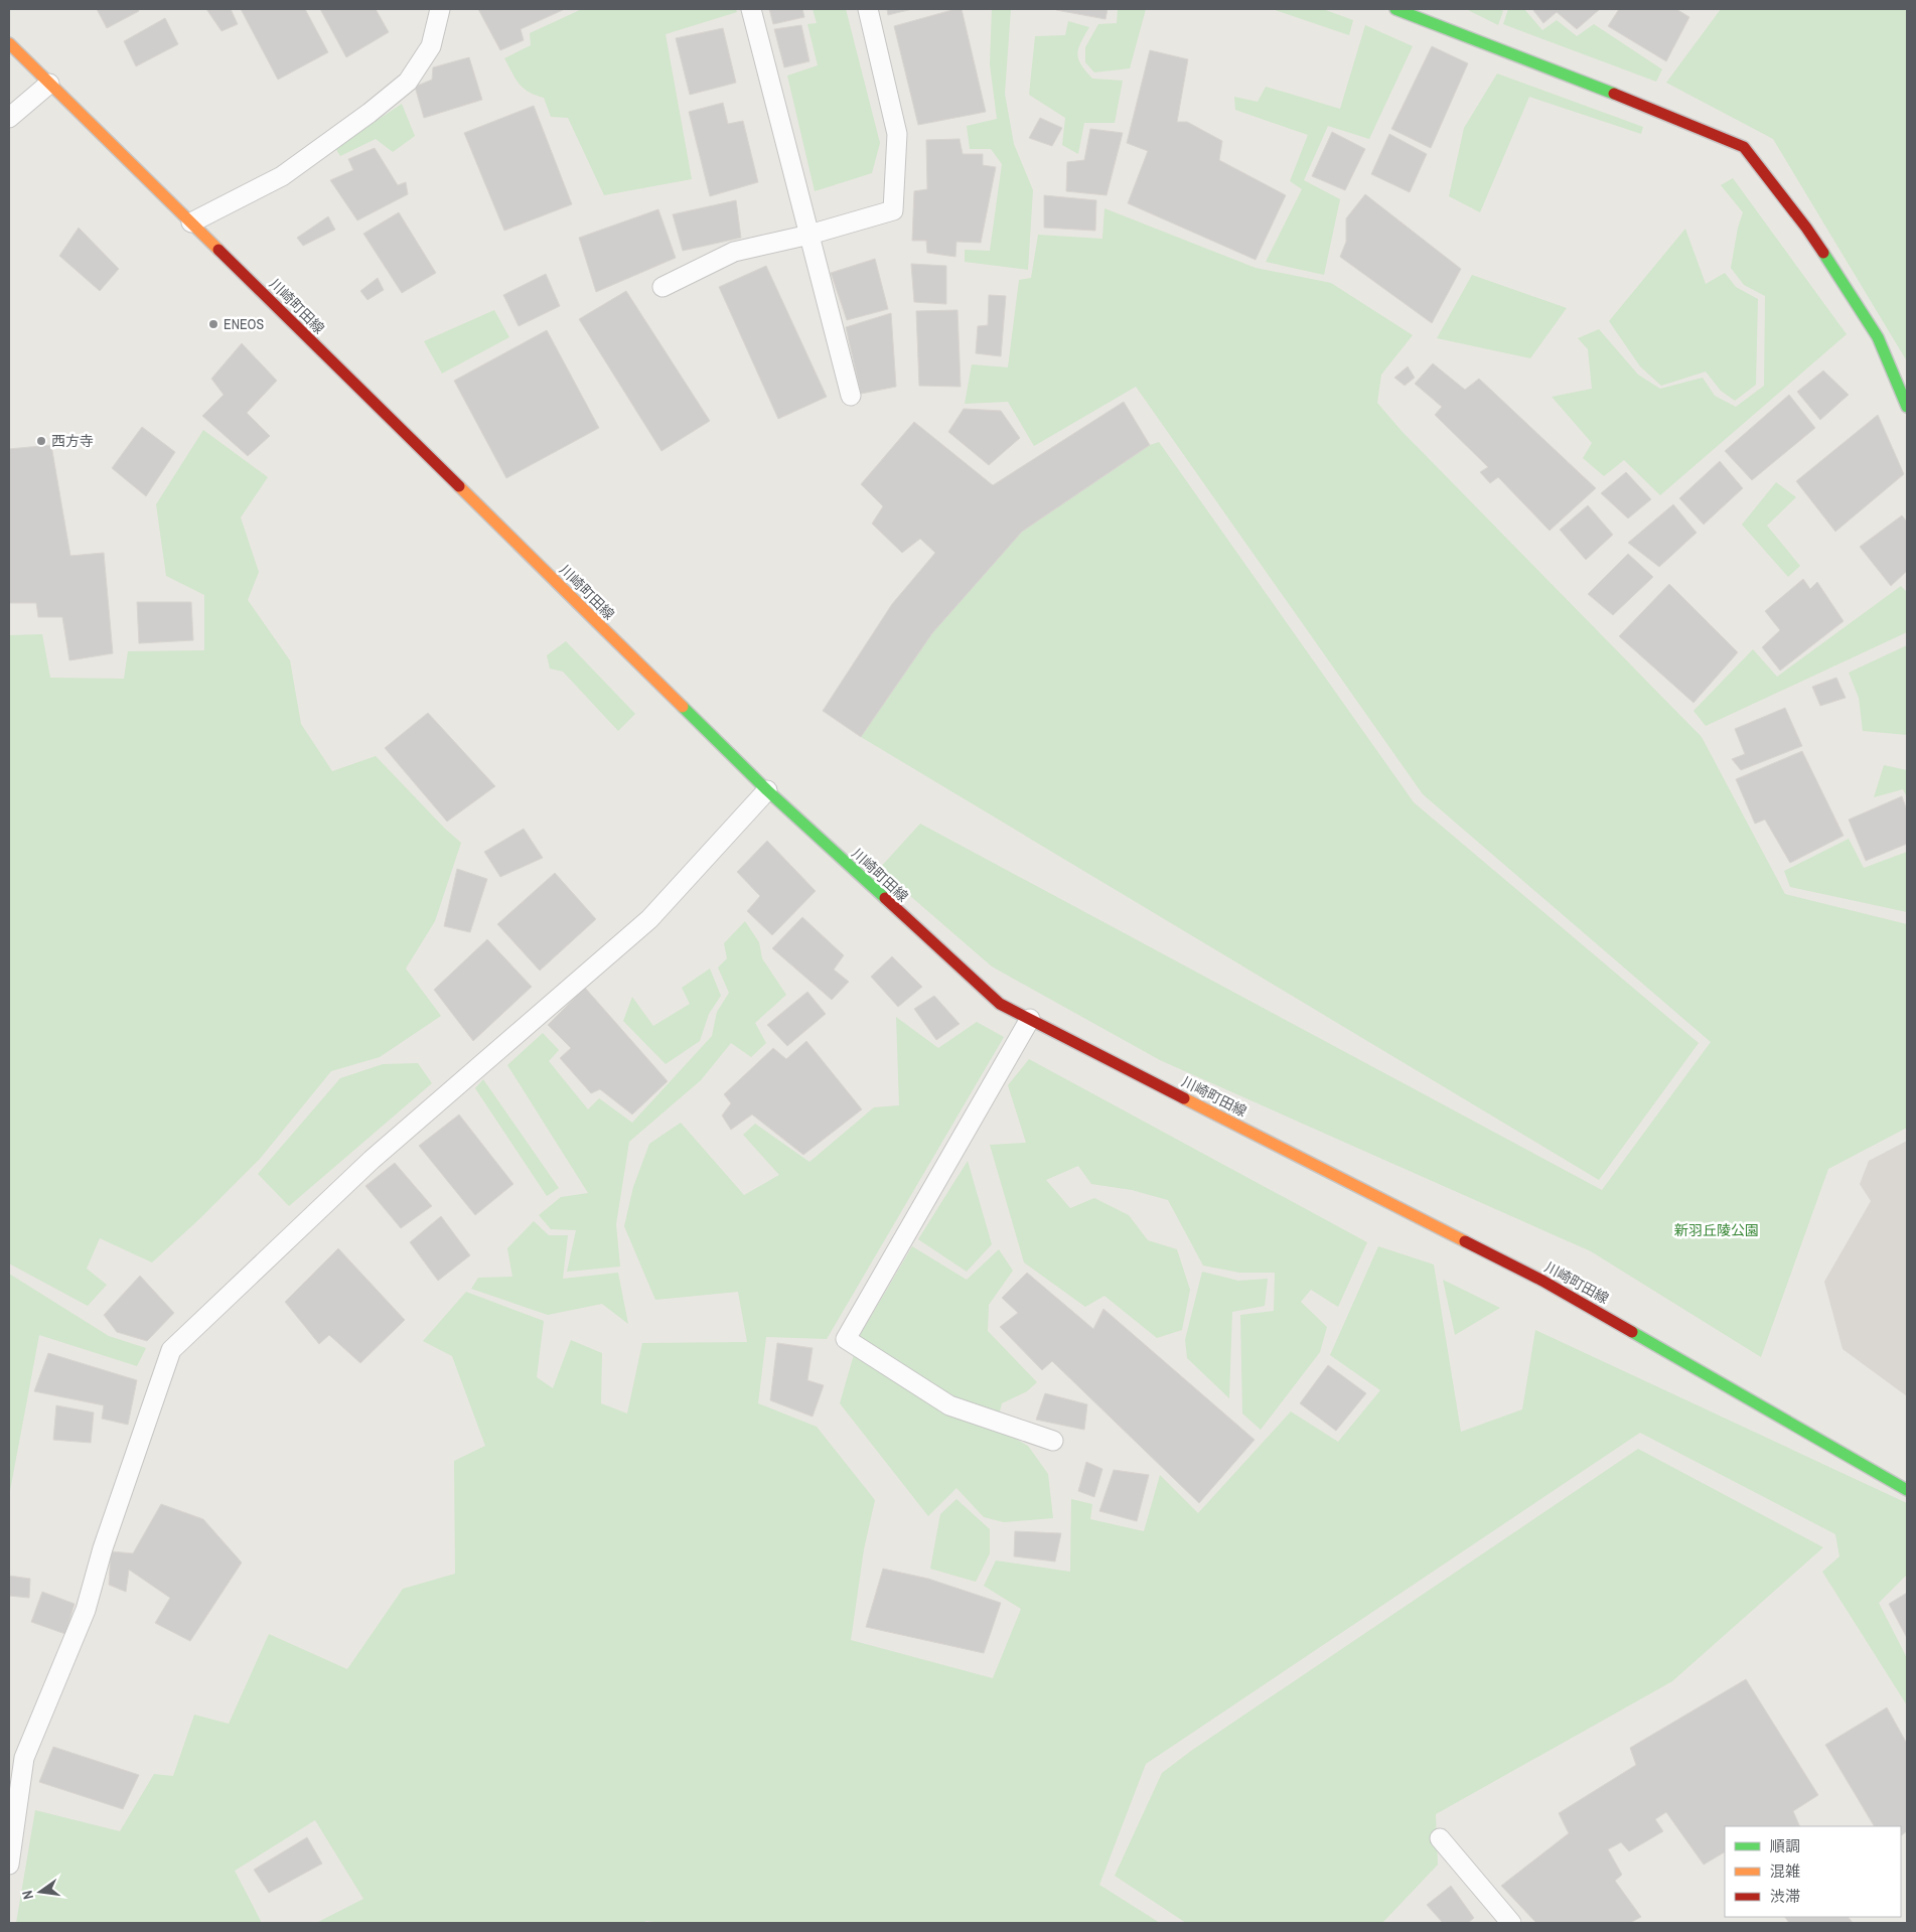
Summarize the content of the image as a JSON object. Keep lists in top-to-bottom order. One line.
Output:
{"streets":{"main road":["川崎町田線"]},"parks":["新羽丘陵公園"],"places":["ENEOS","西方寺"],"legend":["順調","混雑","渋滞"],"north":"left"}
